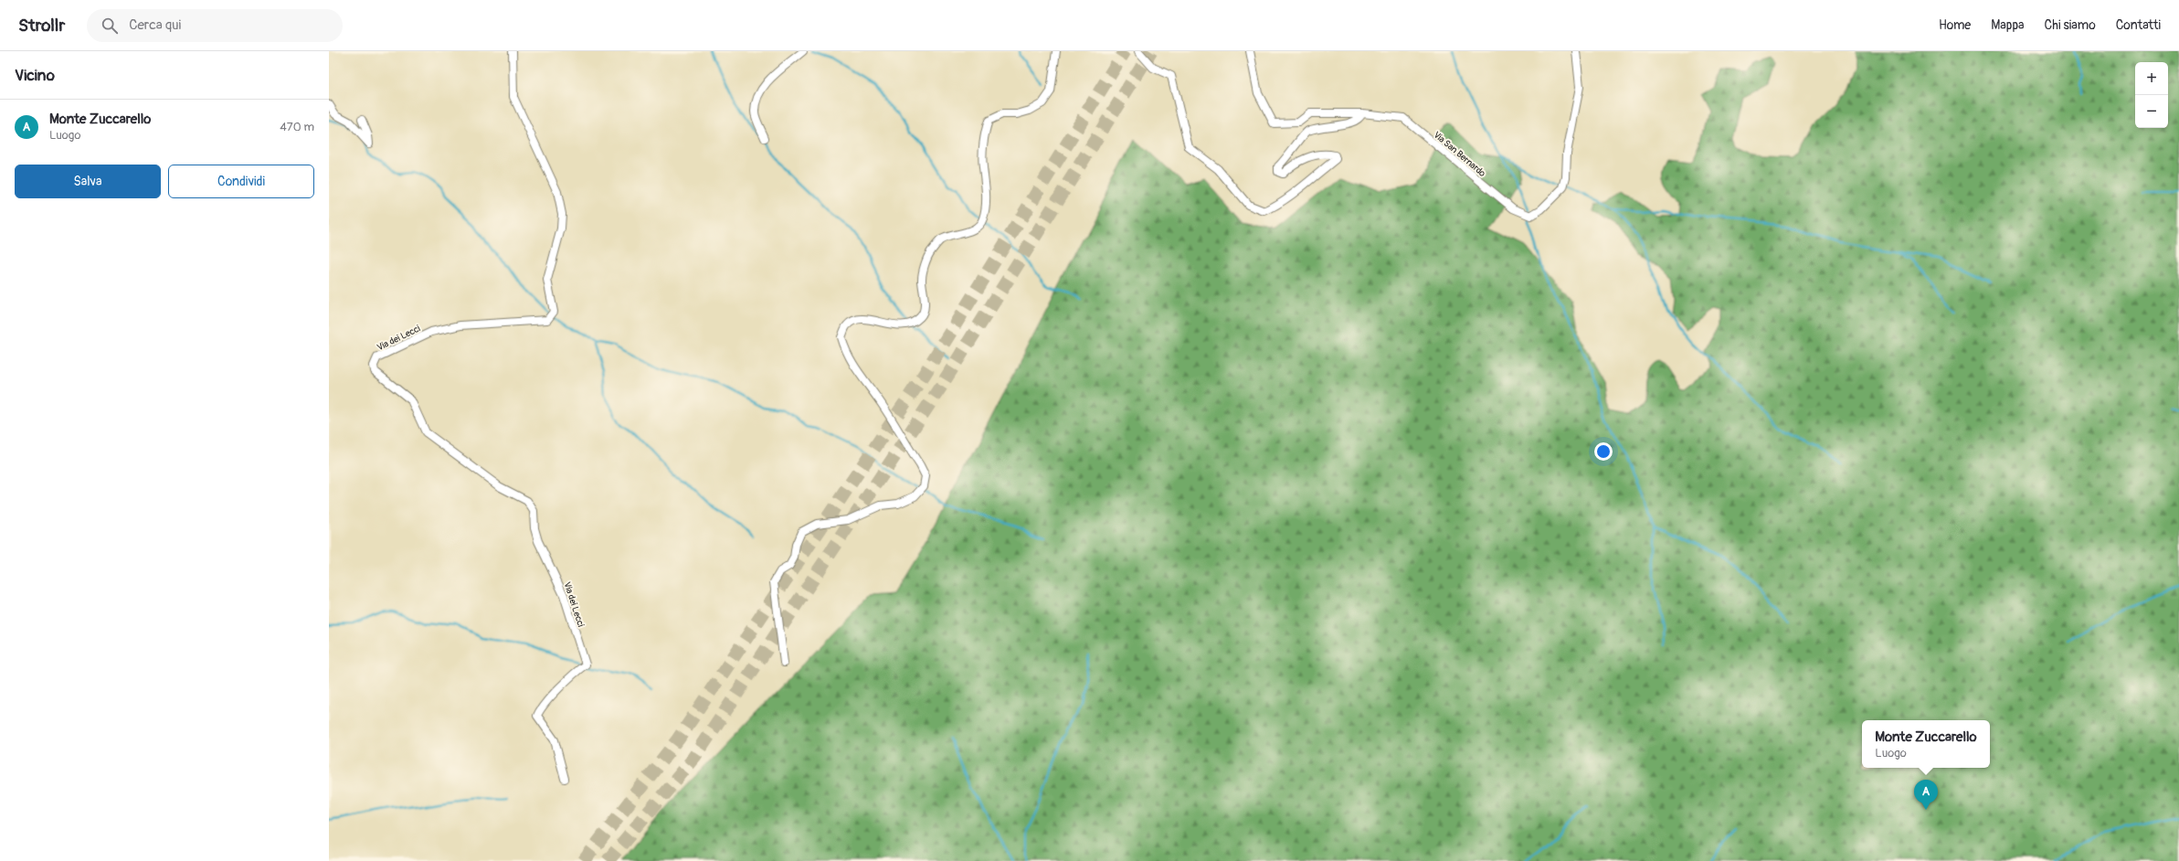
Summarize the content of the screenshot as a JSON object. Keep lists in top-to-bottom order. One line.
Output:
{"streets":{"street":["Via San Bernardo","Via dei Lecci"]},"page":{"header":"Strollr","search":"Cerca qui","nav":["Home","Mappa","Chi siamo","Contatti"],"heading":"Vicino","map_buttons":["+","−"],"list":[{"mark":"A","name":"Monte Zuccarello","note":"Luogo","value":"470 m"}],"buttons":["Salva","Condividi"],"popup":["Monte Zuccarello","Luogo"],"pins":"A"}}
